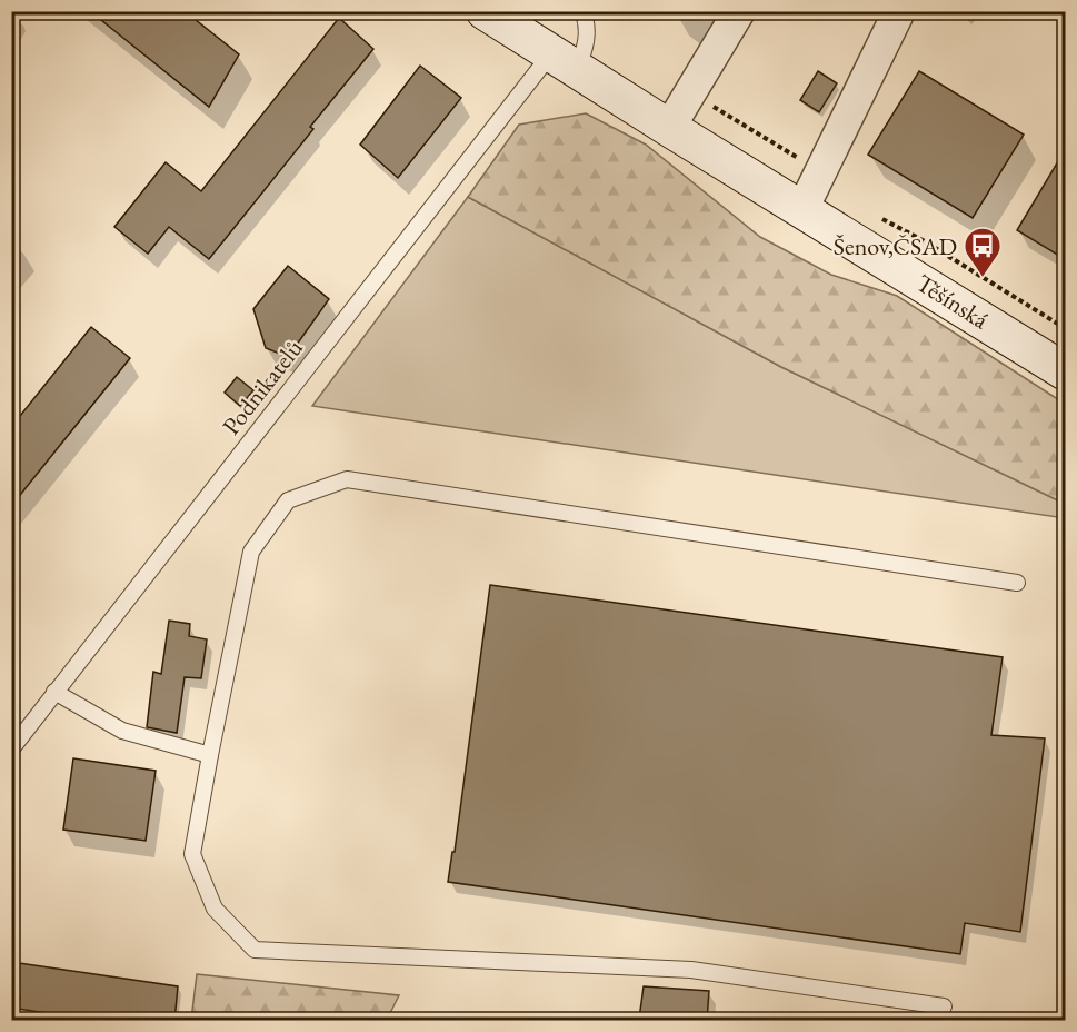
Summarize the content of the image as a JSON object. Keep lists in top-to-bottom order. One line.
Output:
{"streets":{"main road":["Těšínská"],"lane":["Podnikatelů"]},"crossings":[["Těšínská","Podnikatelů"]],"places":{"bus stop":["Šenov,ČSAD"]}}
